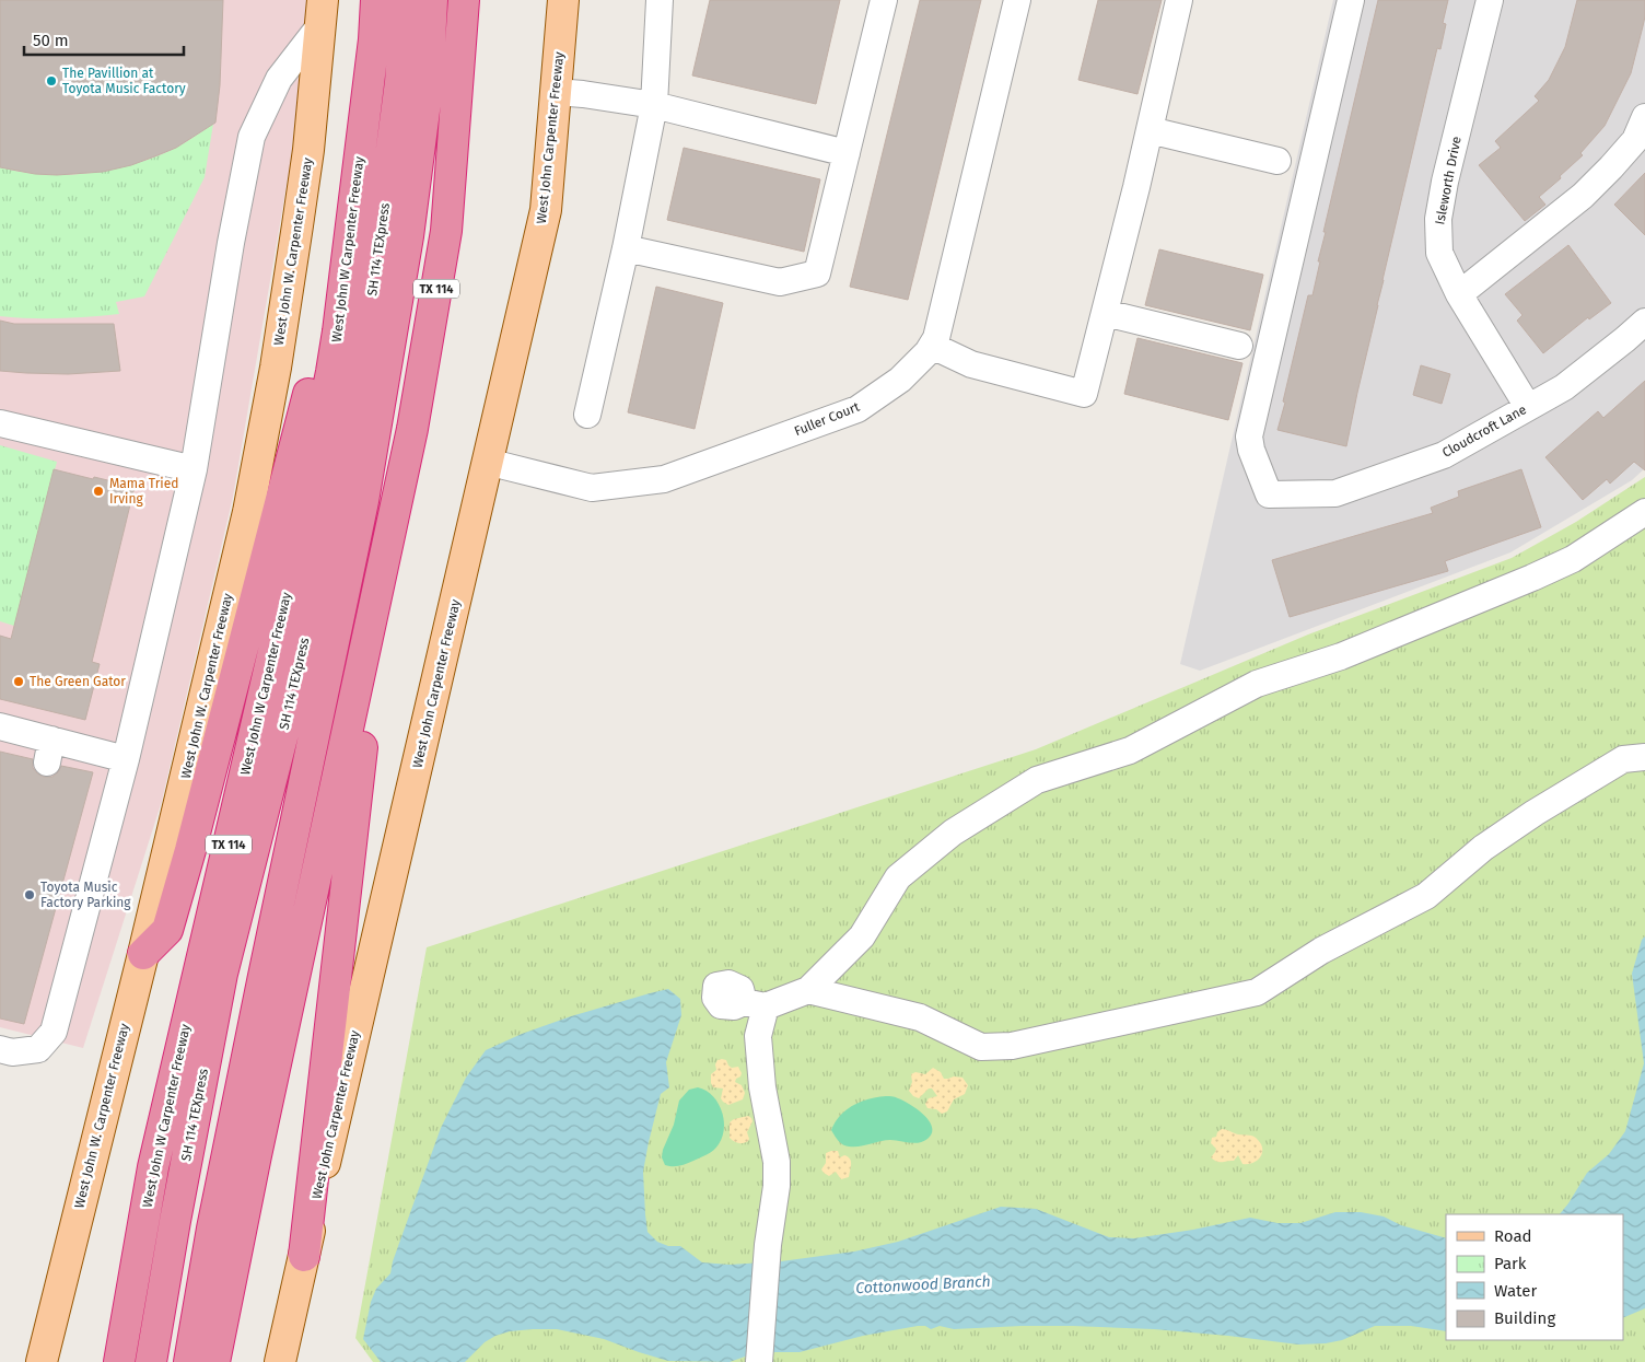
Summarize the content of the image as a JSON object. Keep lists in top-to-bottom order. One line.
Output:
{"streets":{"highway":["West John W Carpenter Freeway","SH 114 TEXpress","TX 114"],"main road":["West John Carpenter Freeway","West John W. Carpenter Freeway"],"street":["Isleworth Drive","Fuller Court","Cloudcroft Lane"]},"crossings":[["West John Carpenter Freeway","Fuller Court"],["Isleworth Drive","Cloudcroft Lane"],["SH 114 TEXpress","TX 114"]],"water":["Cottonwood Branch"],"places":["The Pavillion at Toyota Music Factory","Mama Tried Irving","The Green Gator","Toyota Music Factory Parking"],"legend":["Road","Park","Water","Building"],"scale_bar":"50 m"}
